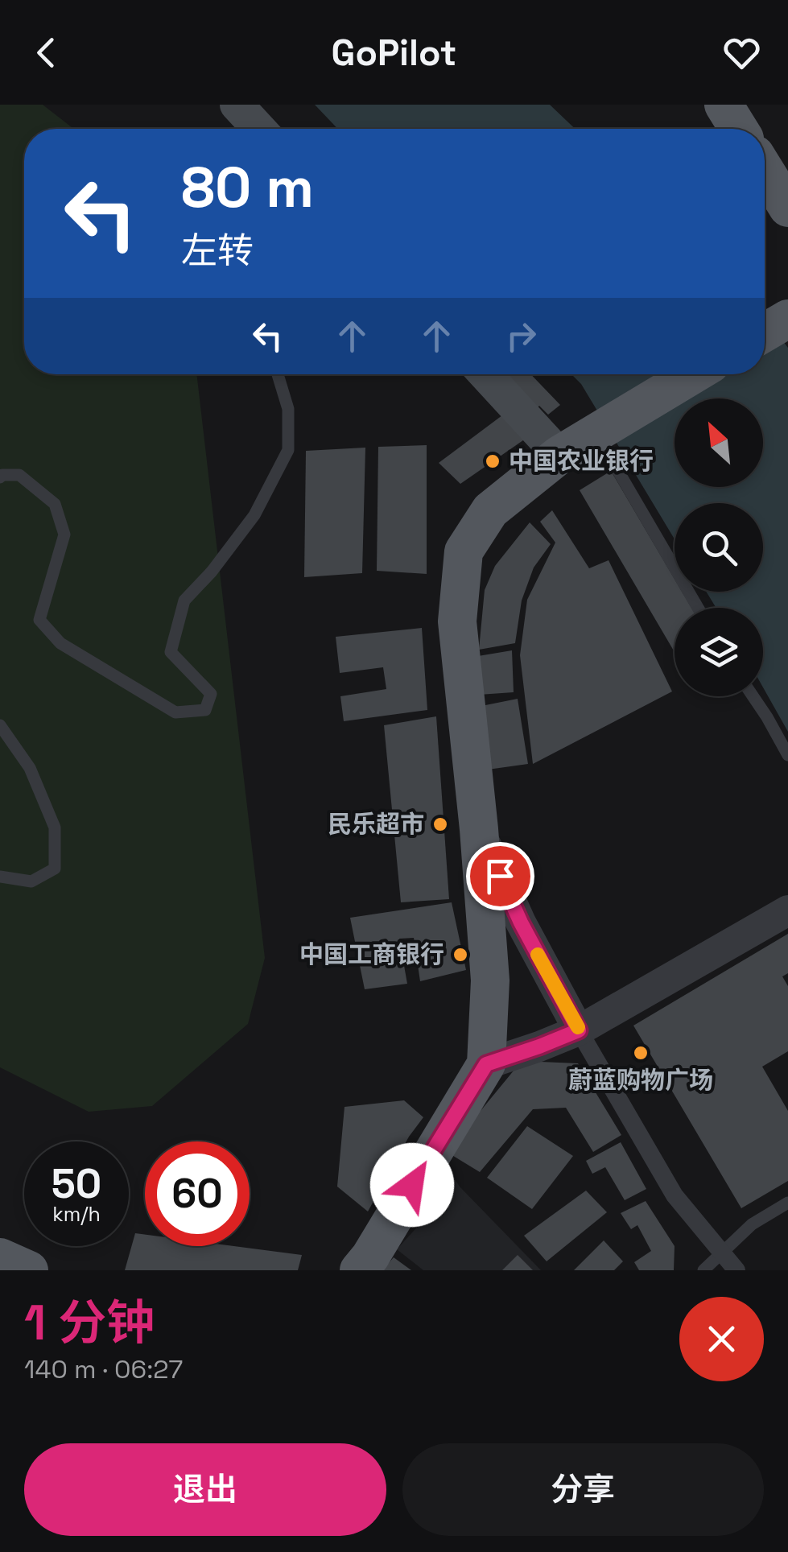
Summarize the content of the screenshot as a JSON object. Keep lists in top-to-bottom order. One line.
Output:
{"places":["中国农业银行","民乐超市","中国工商银行","蔚蓝购物广场"],"north":"top left","page":{"header":"GoPilot","turn":["80 m","左转"],"speed":"50 km/h","limit":"60","heading":["1 分钟","140 m · 06:27"],"buttons":["退出","分享"]}}
